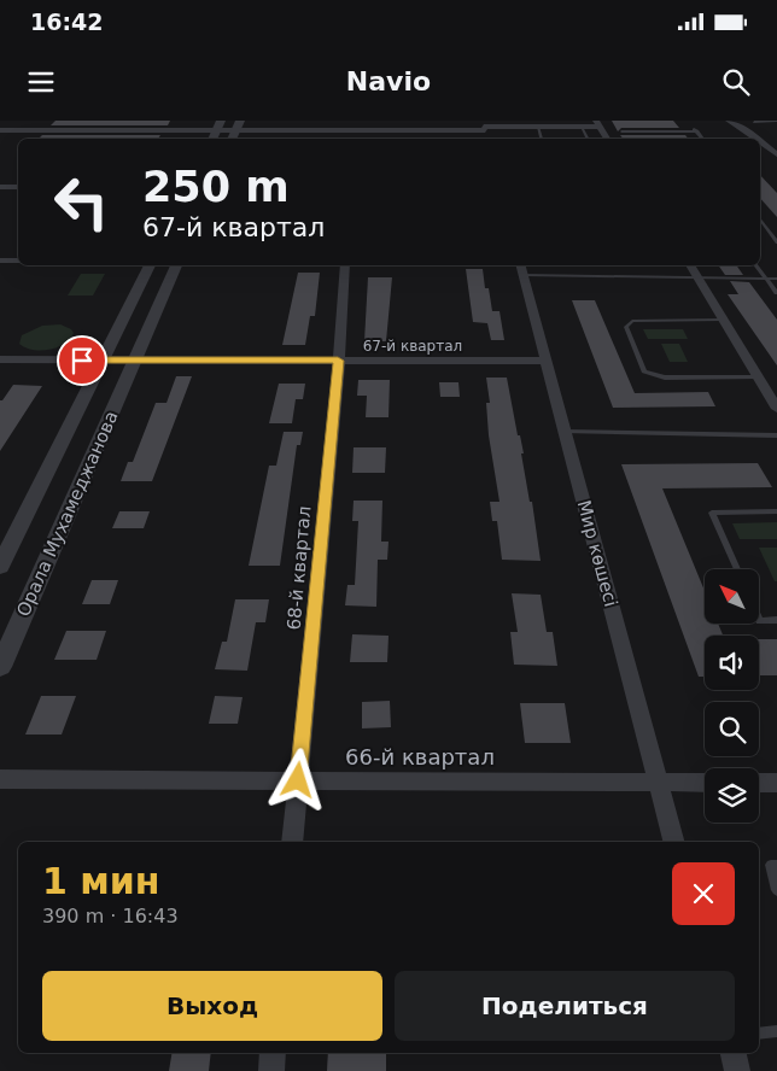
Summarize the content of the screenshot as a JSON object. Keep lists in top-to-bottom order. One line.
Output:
{"streets":{"street":["67-й квартал","Орала Мухамеджанова","Мир көшесі","68-й квартал","66-й квартал"]},"crossings":[["67-й квартал","Орала Мухамеджанова"],["67-й квартал","Мир көшесі"],["67-й квартал","68-й квартал"],["Мир көшесі","66-й квартал"],["68-й квартал","66-й квартал"]],"north":"top left","page":{"status":"16:42","header":"Navio","turn":["250 m","67-й квартал"],"heading":["1 мин","390 m · 16:43"],"buttons":["Выход","Поделиться"]}}
